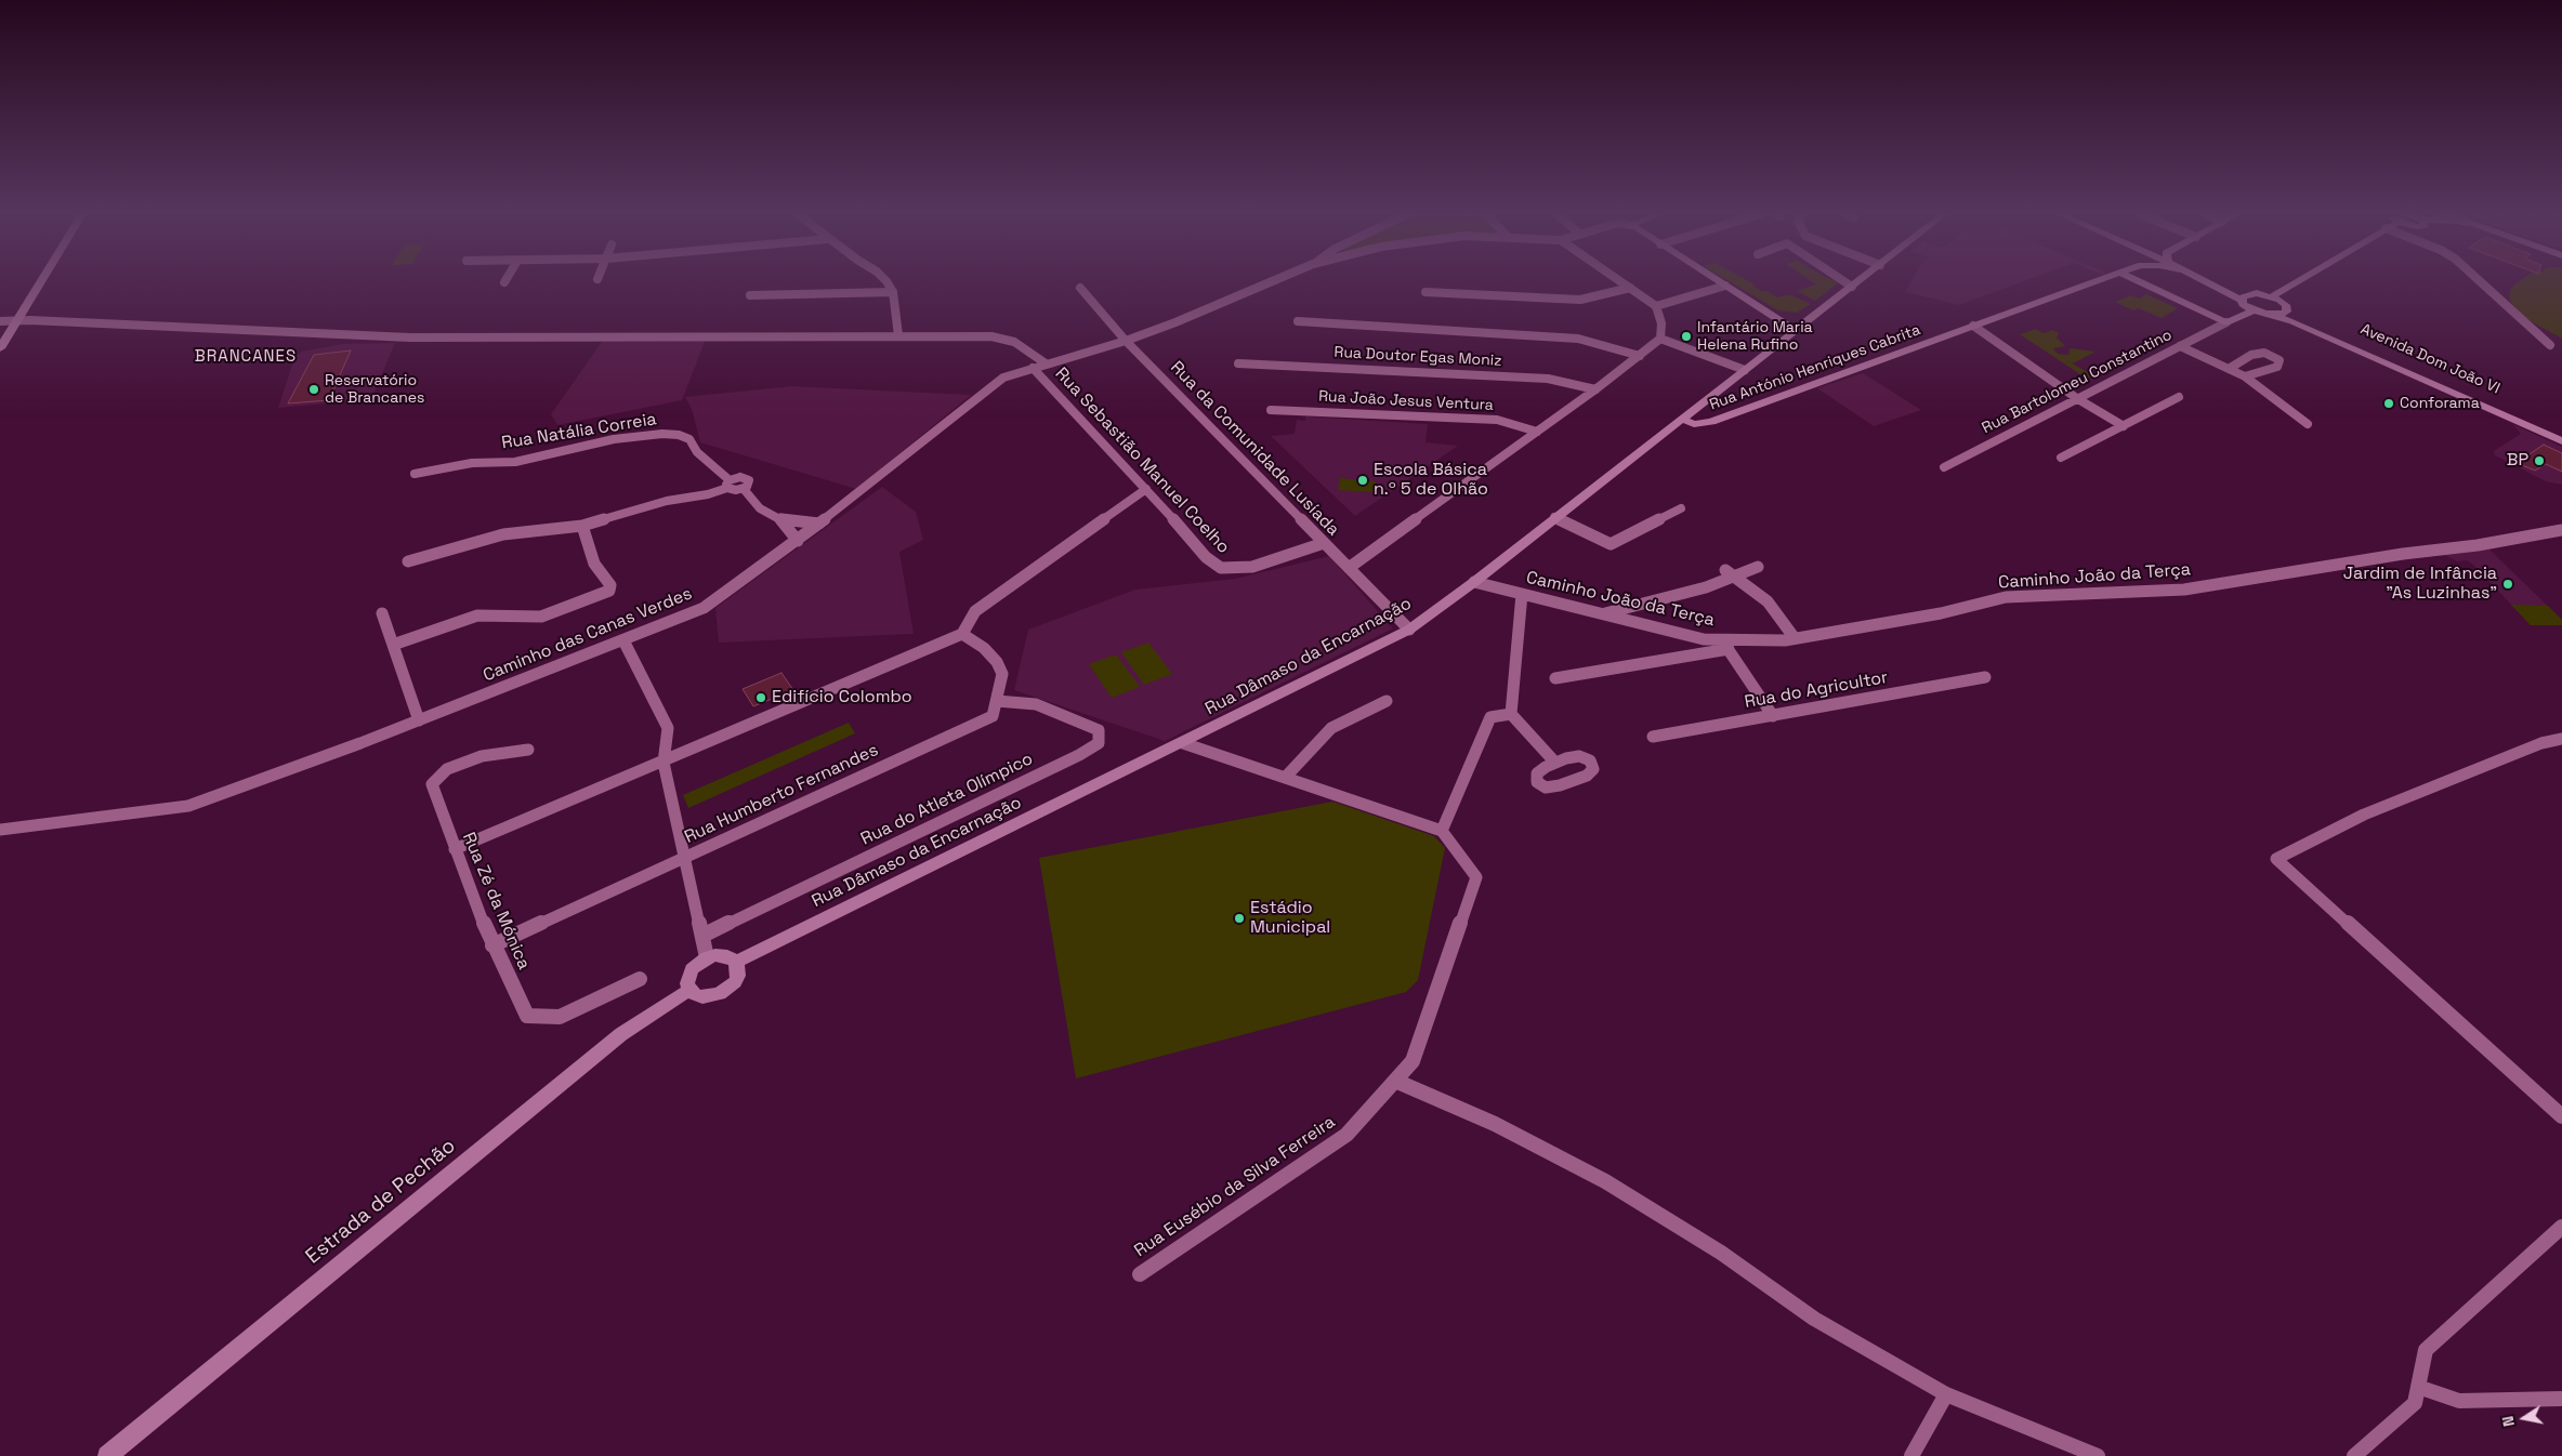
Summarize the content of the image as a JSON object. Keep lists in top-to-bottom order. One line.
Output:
{"streets":{"main road":["Avenida Dom João VI","Rua António Henriques Cabrita","Rua Bartolomeu Constantino","Rua Dâmaso da Encarnação","Estrada de Pechão"],"street":["Rua Doutor Egas Moniz","Rua João Jesus Ventura","Rua Natália Correia","Rua da Comunidade Lusíada","Rua Sebastião Manuel Coelho","Caminho João da Terça","Caminho das Canas Verdes","Rua do Agricultor","Rua Humberto Fernandes","Rua do Atleta Olímpico","Rua Zé da Mónica","Rua Eusébio da Silva Ferreira"]},"crossings":[["Avenida Dom João VI","Rua Bartolomeu Constantino"],["Rua António Henriques Cabrita","Rua Dâmaso da Encarnação"],["Rua da Comunidade Lusíada","Rua Sebastião Manuel Coelho"],["Rua da Comunidade Lusíada","Caminho das Canas Verdes"],["Rua da Comunidade Lusíada","Rua Dâmaso da Encarnação"],["Rua Sebastião Manuel Coelho","Caminho das Canas Verdes"],["Caminho João da Terça","Rua Dâmaso da Encarnação"],["Rua Dâmaso da Encarnação","Estrada de Pechão"],["Rua Humberto Fernandes","Rua do Atleta Olímpico"],["Rua Humberto Fernandes","Rua Zé da Mónica"]],"districts":["BRANCANES"],"places":["Infantário Maria Helena Rufino","Reservatório de Brancanes","Conforama","BP","Escola Básica n.º 5 de Olhão","Jardim de Infância \"As Luzinhas\"","Edifício Colombo","Estádio Municipal"],"north":"left"}
